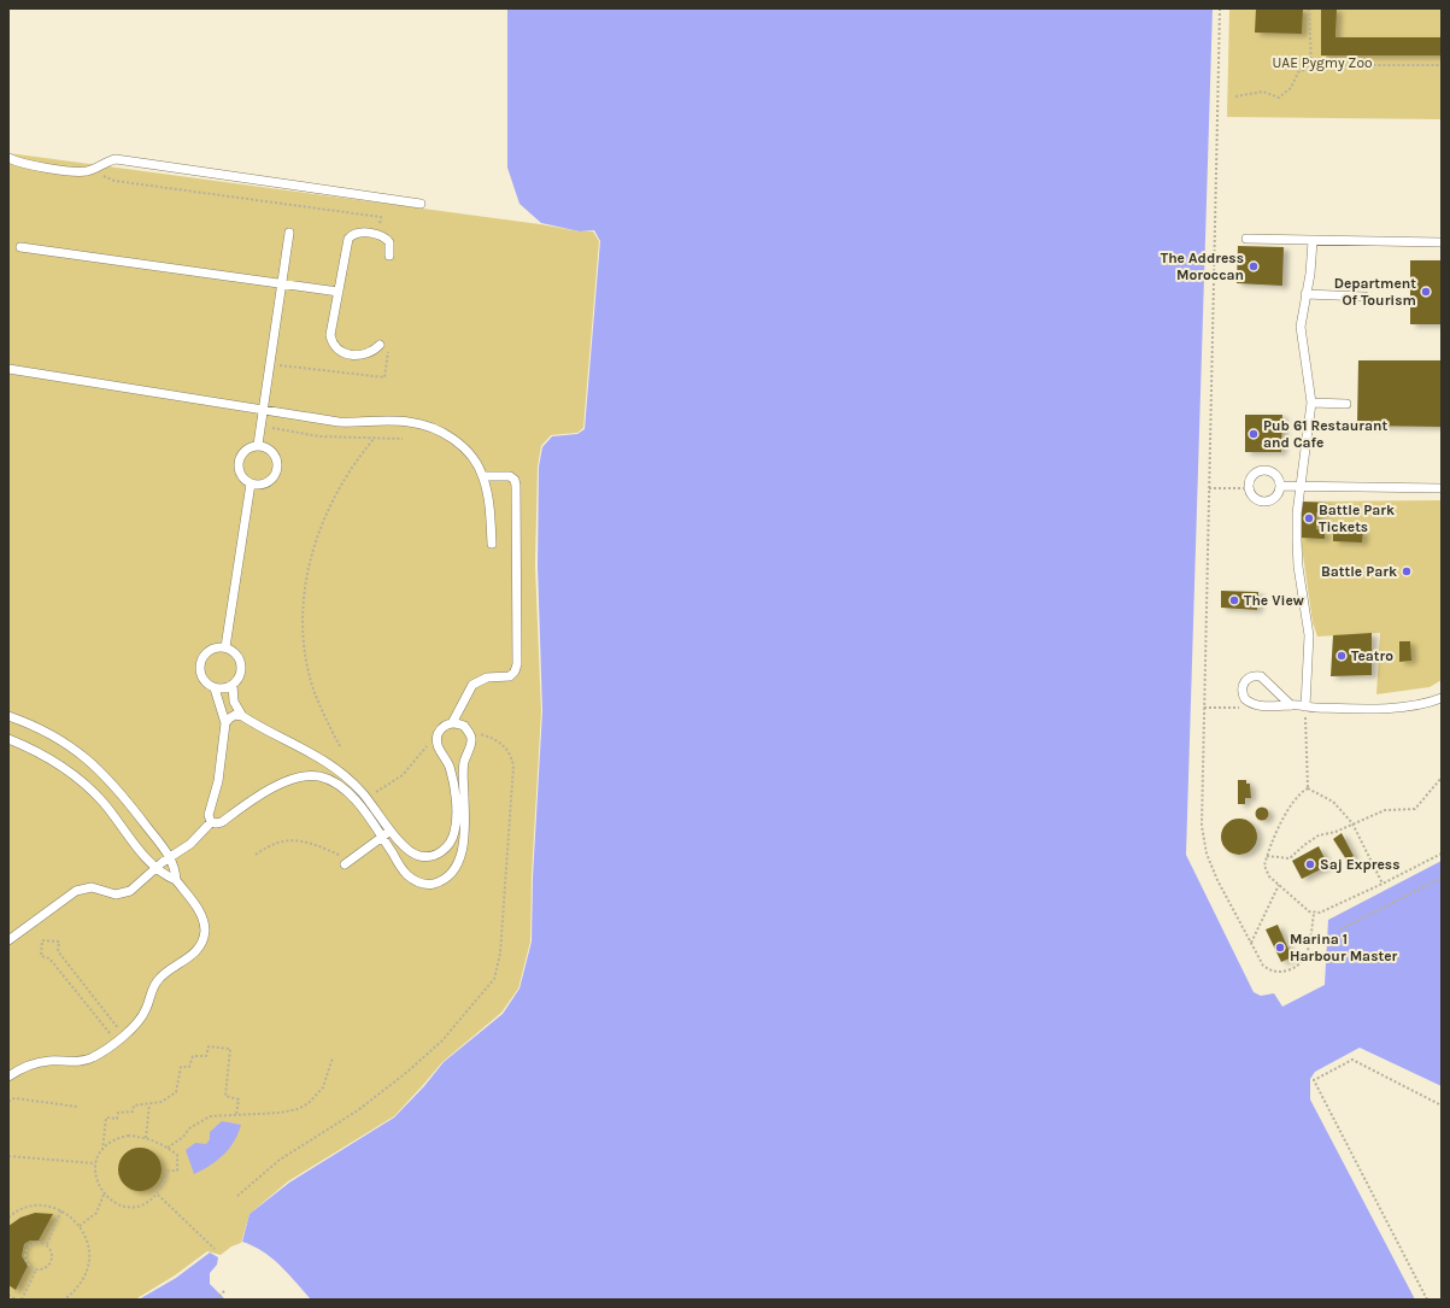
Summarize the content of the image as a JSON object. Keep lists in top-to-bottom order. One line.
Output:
{"parks":["UAE Pygmy Zoo"],"places":["The Address Moroccan","Department Of Tourism","Pub 61 Restaurant and Cafe","Battle Park Tickets","Battle Park","The View","Teatro","Saj Express","Marina 1 Harbour Master"]}
